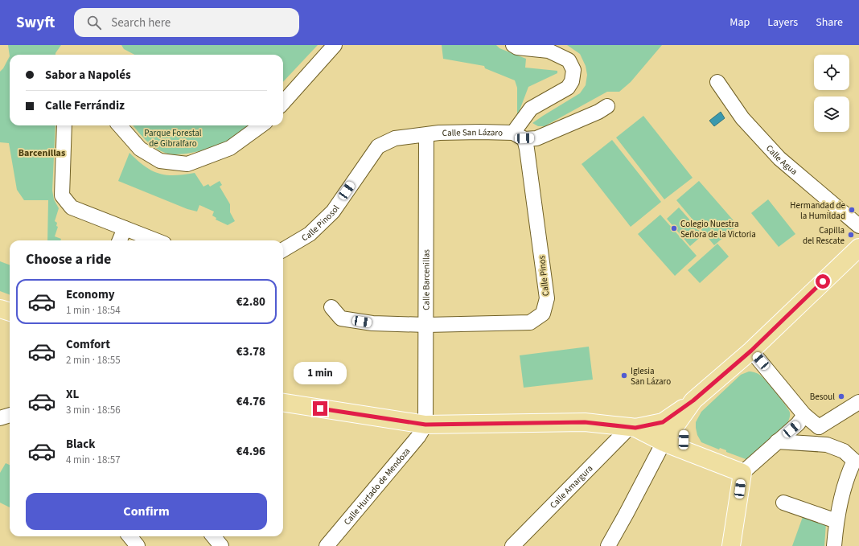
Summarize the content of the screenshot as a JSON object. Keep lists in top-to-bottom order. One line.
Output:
{"streets":{"street":["Calle San Lázaro","Calle Agua","Calle Pinosol","Calle Pinos","Calle Barcenillas","Calle Hurtado de Mendoza","Calle Amargura"]},"crossings":[["Calle San Lázaro","Calle Pinosol"],["Calle San Lázaro","Calle Pinos"],["Calle San Lázaro","Calle Barcenillas"],["Calle Pinosol","Calle Barcenillas"],["Calle Pinos","Calle Barcenillas"],["Calle Barcenillas","Calle Hurtado de Mendoza"]],"districts":["Barcenillas"],"parks":["Parque Forestal de Gibralfaro"],"places":["Hermandad de la Humildad","Colegio Nuestra Señora de la Victoria","Capilla del Rescate","Iglesia San Lázaro","Besoul"],"page":{"header":"Swyft","search":"Search here","nav":["Map","Layers","Share"],"banner":["Sabor a Napolés","Calle Ferrándiz"],"heading":"Choose a ride","list":[{"name":"Economy","note":"1 min · 18:54","value":"€2.80"},{"name":"Comfort","note":"2 min · 18:55","value":"€3.78"},{"name":"XL","note":"3 min · 18:56","value":"€4.76"},{"name":"Black","note":"4 min · 18:57","value":"€4.96"}],"bubble":"1 min","buttons":"Confirm"}}
